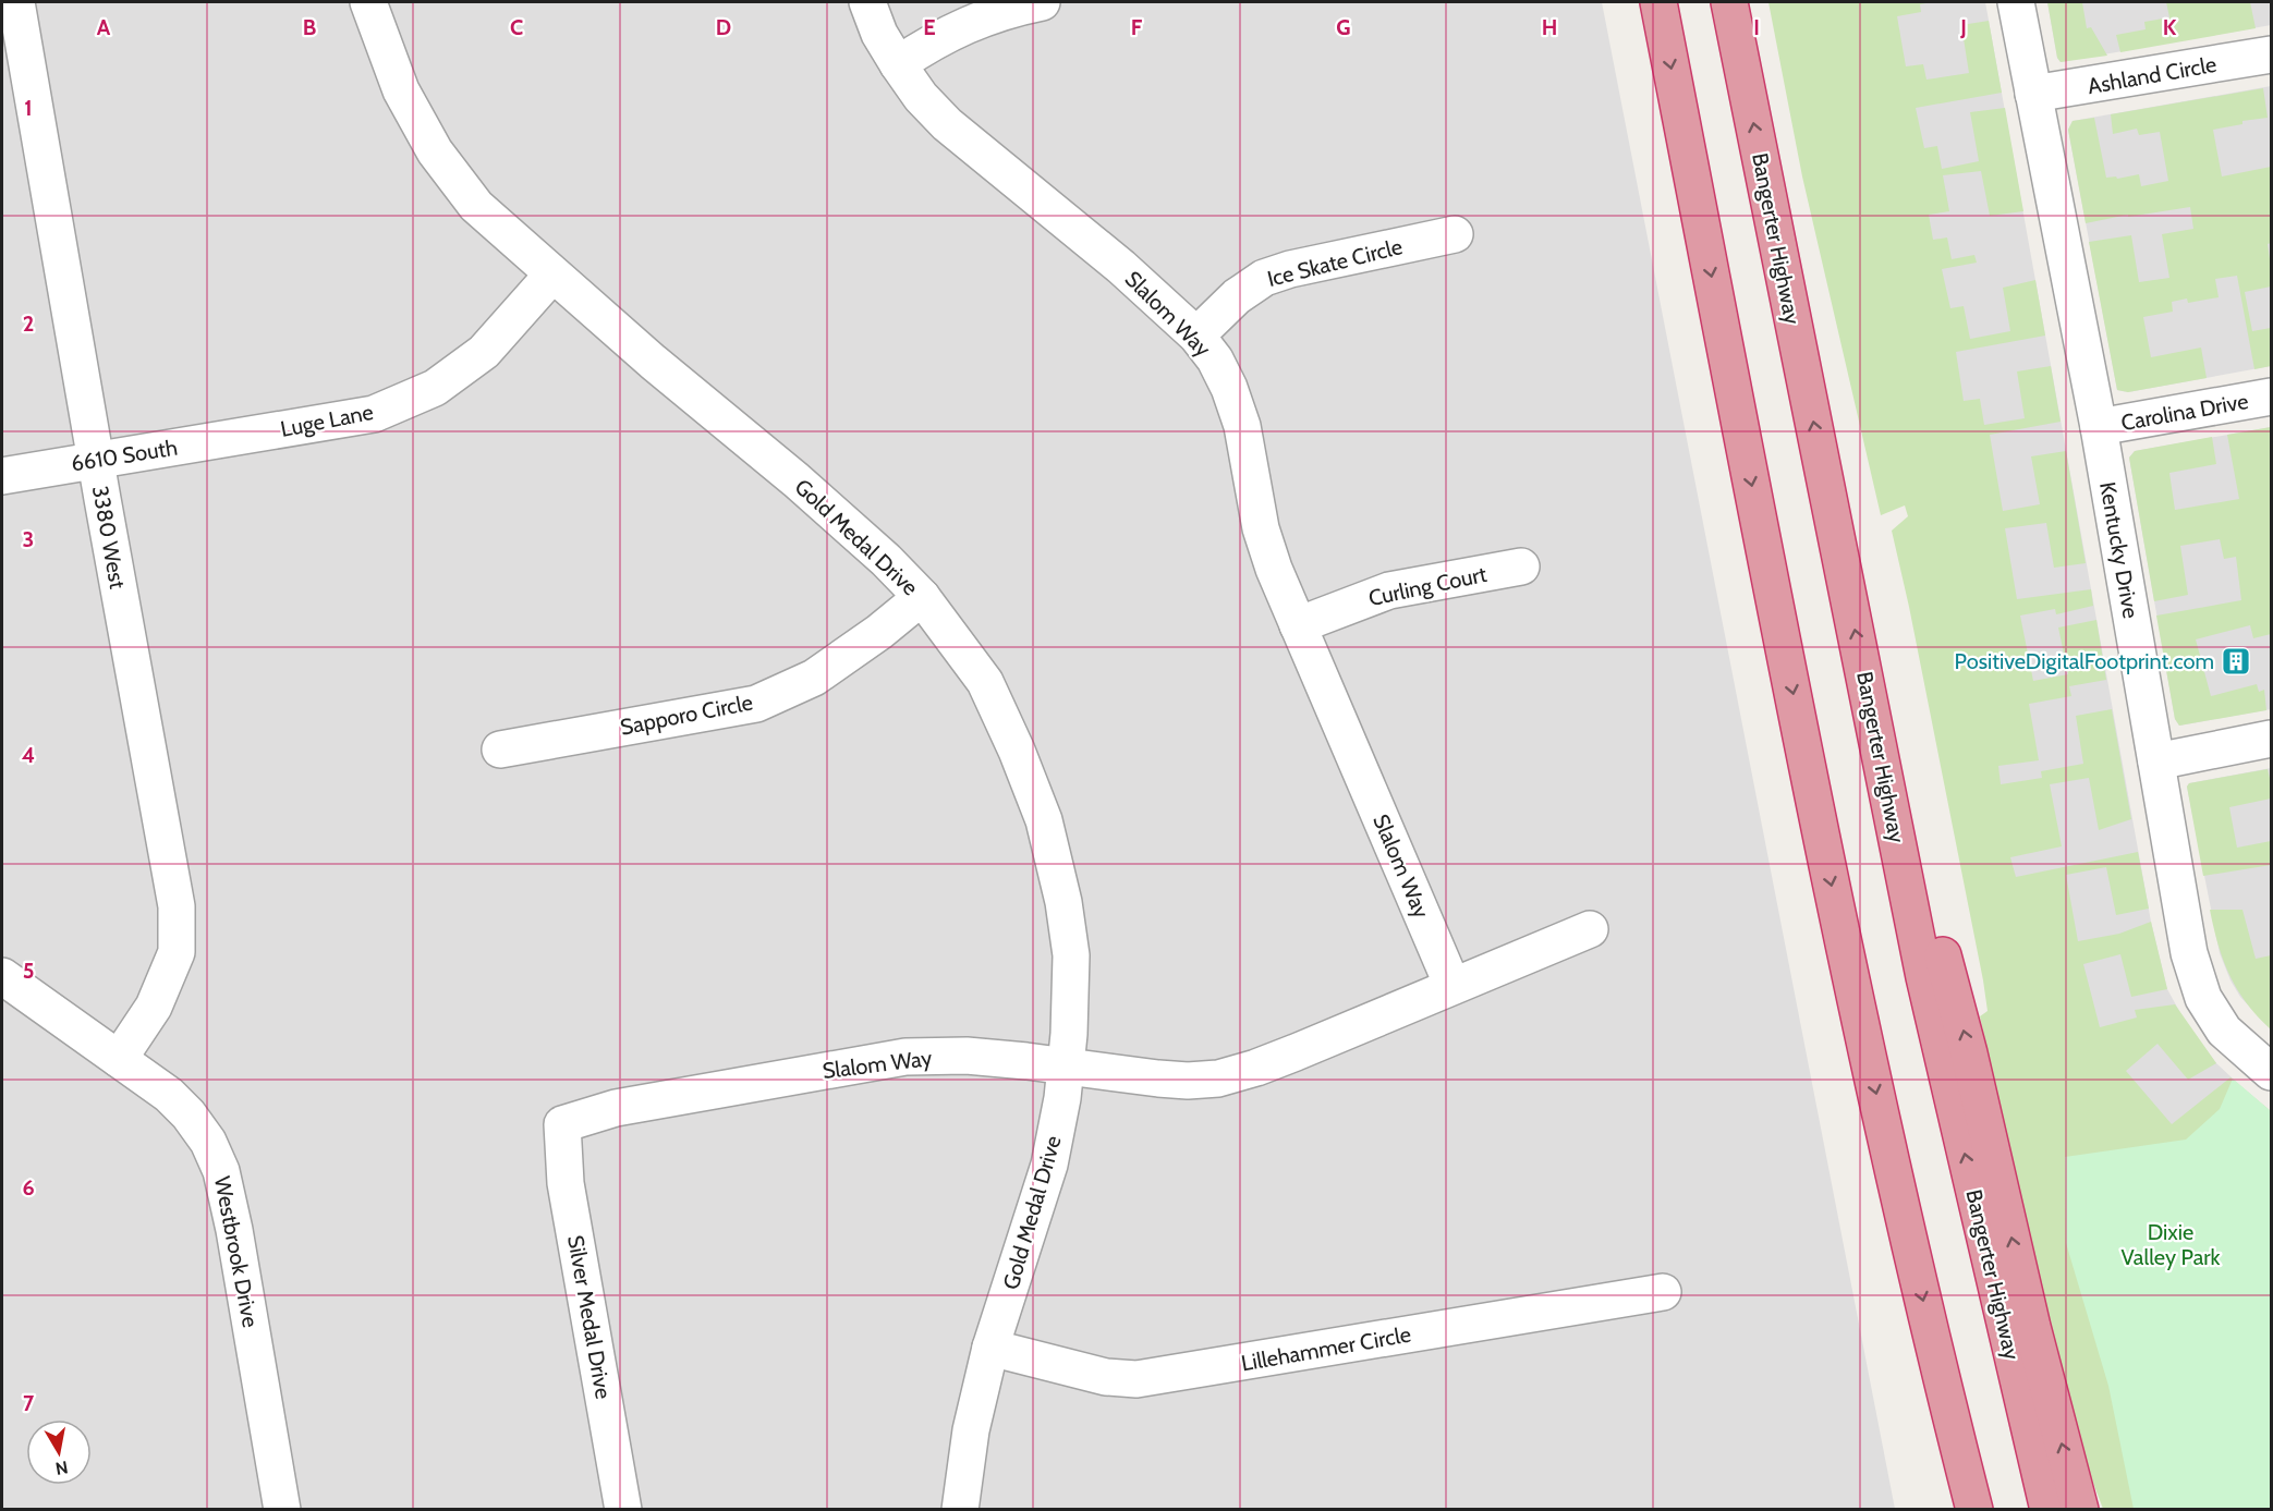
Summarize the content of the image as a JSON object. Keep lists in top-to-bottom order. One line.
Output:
{"streets":{"highway":["Bangerter Highway"],"street":["Ashland Circle","Ice Skate Circle","Slalom Way","Carolina Drive","Luge Lane","6610 South","3380 West","Gold Medal Drive","Kentucky Drive","Curling Court","Sapporo Circle","Westbrook Drive","Silver Medal Drive","Lillehammer Circle"]},"crossings":[["Ashland Circle","Kentucky Drive"],["Ice Skate Circle","Slalom Way"],["Slalom Way","Gold Medal Drive"],["Slalom Way","Curling Court"],["Slalom Way","Silver Medal Drive"],["Carolina Drive","Kentucky Drive"],["Luge Lane","6610 South"],["Luge Lane","Gold Medal Drive"],["6610 South","3380 West"],["3380 West","Westbrook Drive"],["Gold Medal Drive","Sapporo Circle"],["Gold Medal Drive","Lillehammer Circle"]],"parks":["Dixie Valley Park"],"places":{"building":["PositiveDigitalFootprint.com"]},"north":"bottom","grid":{"columns":["A","B","C","D","E","F","G","H","I","J","K"],"rows":["1","2","3","4","5","6","7"]}}
